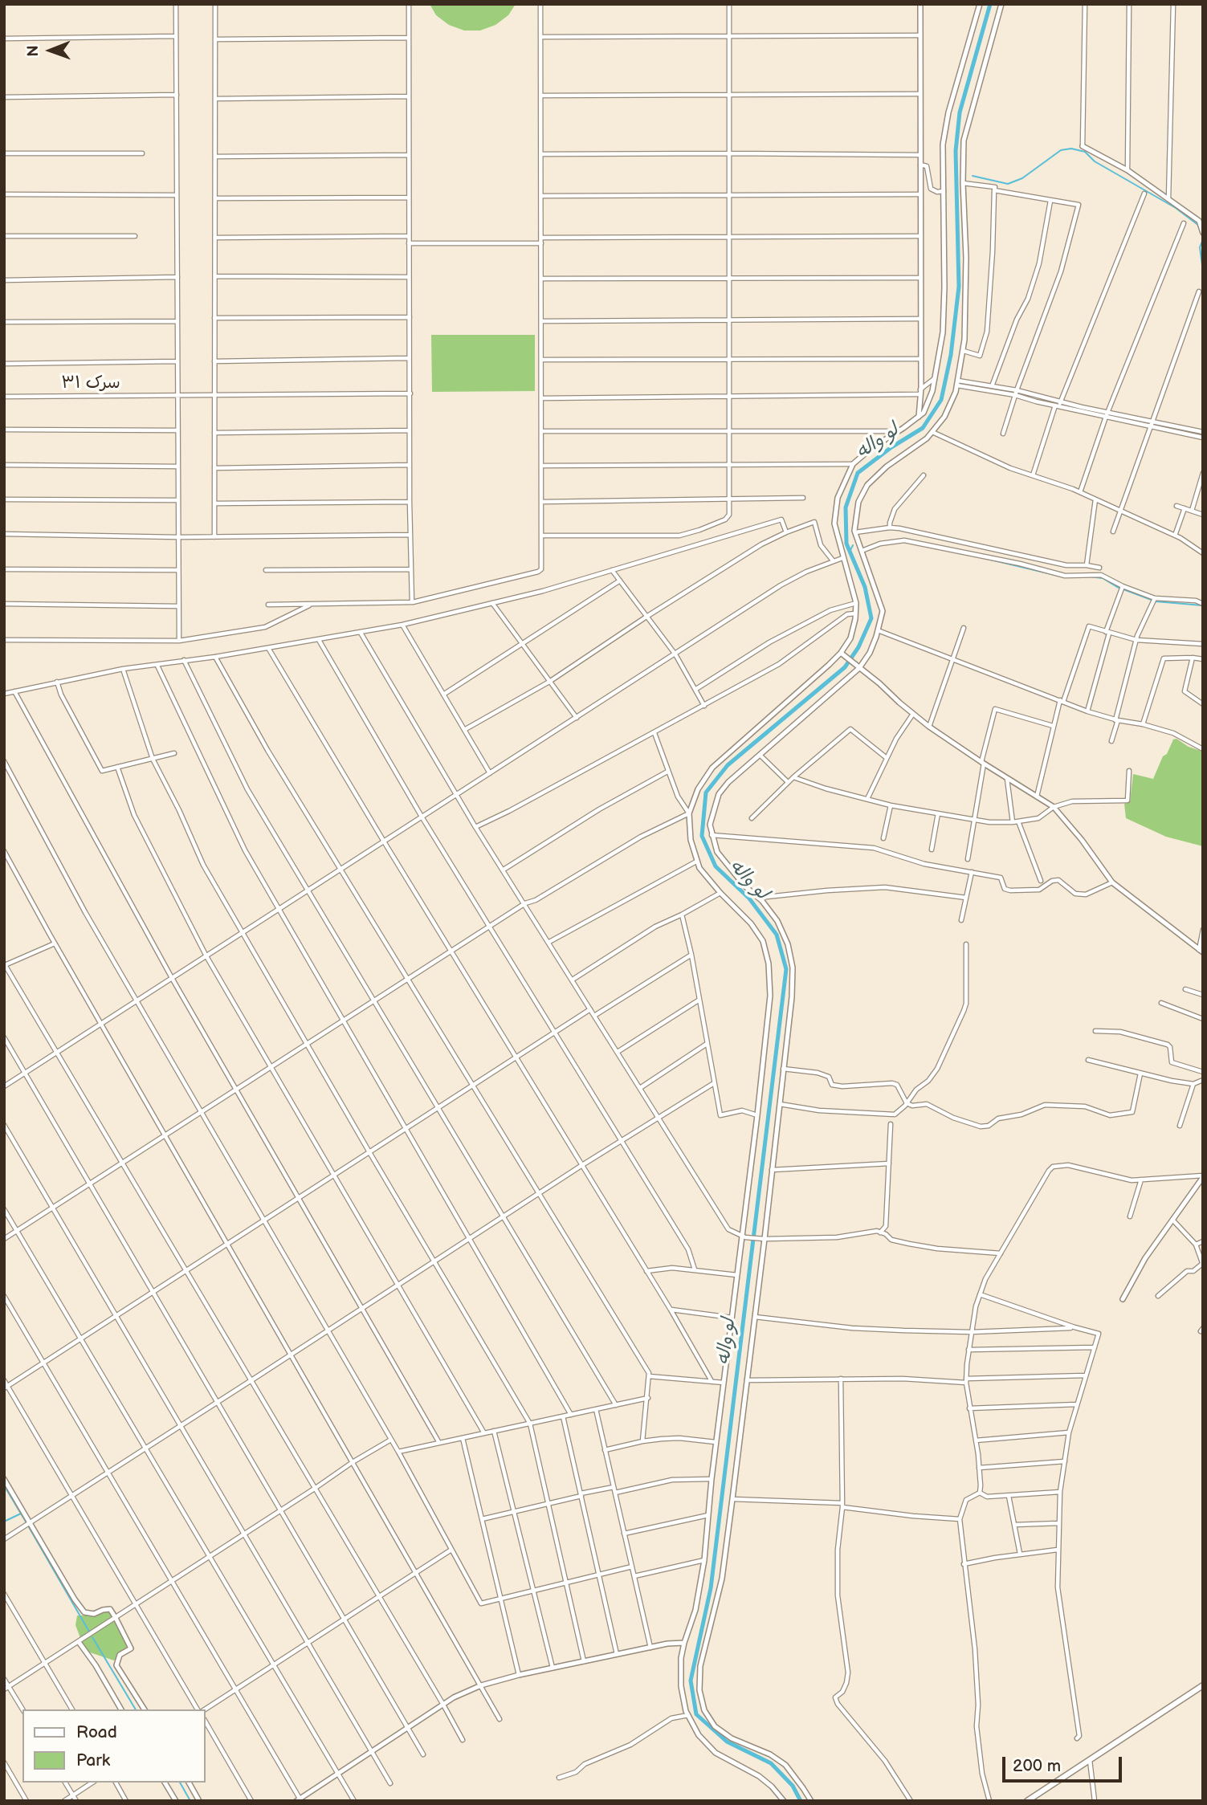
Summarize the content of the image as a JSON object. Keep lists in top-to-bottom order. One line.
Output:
{"streets":{"street":["سرک ۳۱"]},"water":["لو واله"],"legend":["Road","Park"],"scale_bar":"200 m","north":"left"}
